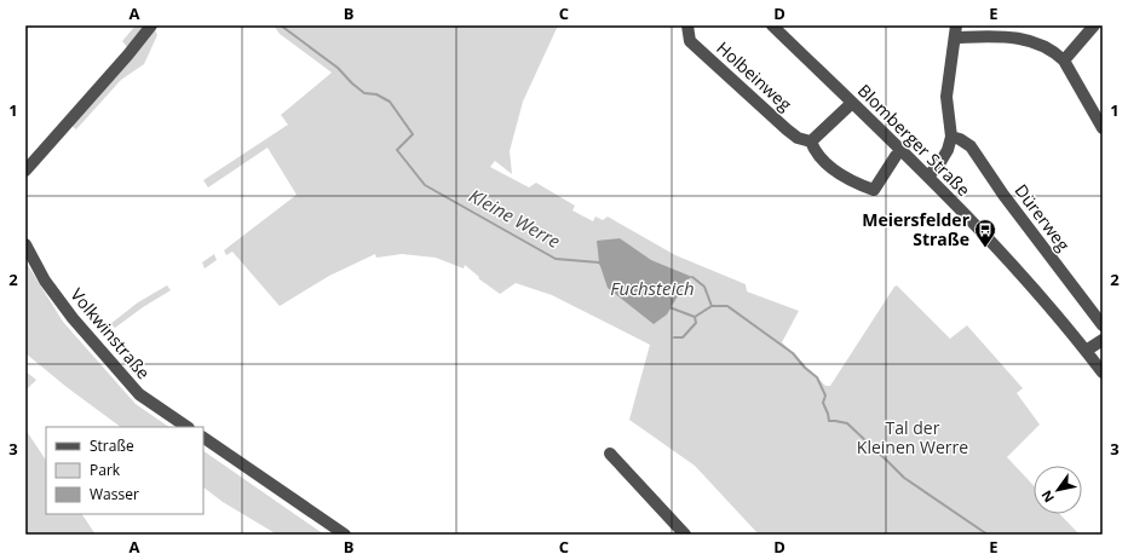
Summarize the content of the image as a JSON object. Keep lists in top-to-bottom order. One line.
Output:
{"streets":{"street":["Holbeinweg","Blomberger Straße","Dürerweg","Volkwinstraße"]},"water":["Kleine Werre","Fuchsteich"],"parks":["Tal der Kleinen Werre"],"places":{"bus stop":["Meiersfelder Straße"]},"legend":["Straße","Park","Wasser"],"north":"bottom left","grid":{"columns":["A","B","C","D","E"],"rows":["1","2","3"]}}
